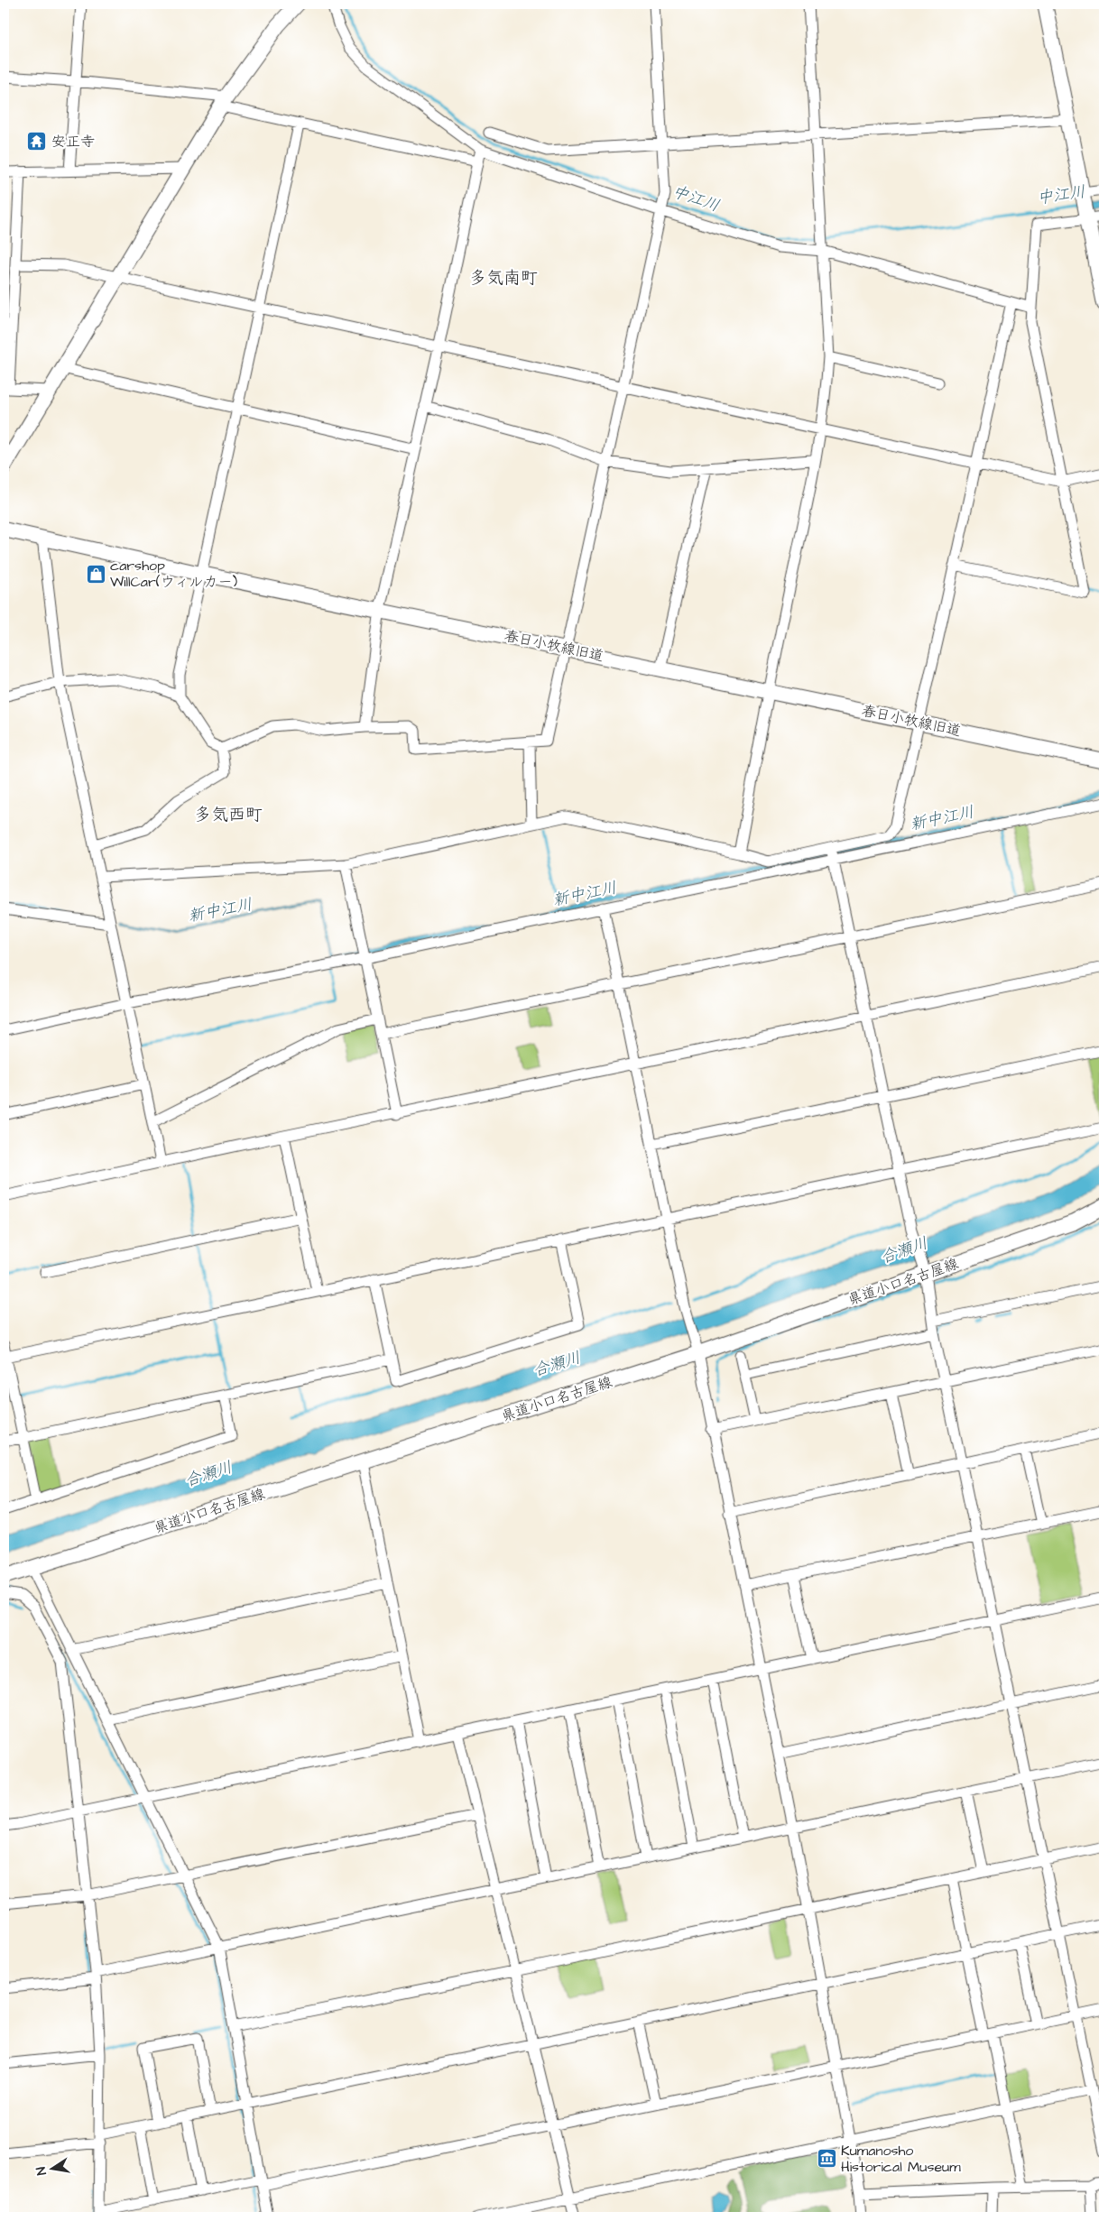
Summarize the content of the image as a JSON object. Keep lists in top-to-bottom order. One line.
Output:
{"streets":{"street":["春日小牧線旧道","県道小口名古屋線"]},"districts":["多気南町","多気西町"],"water":["中江川","新中江川","合瀬川"],"places":{"temple":["安正寺"],"shop":["carshop WillCar(ウィルカー)"],"museum":["Kumanosho Historical Museum"]},"north":"left"}
